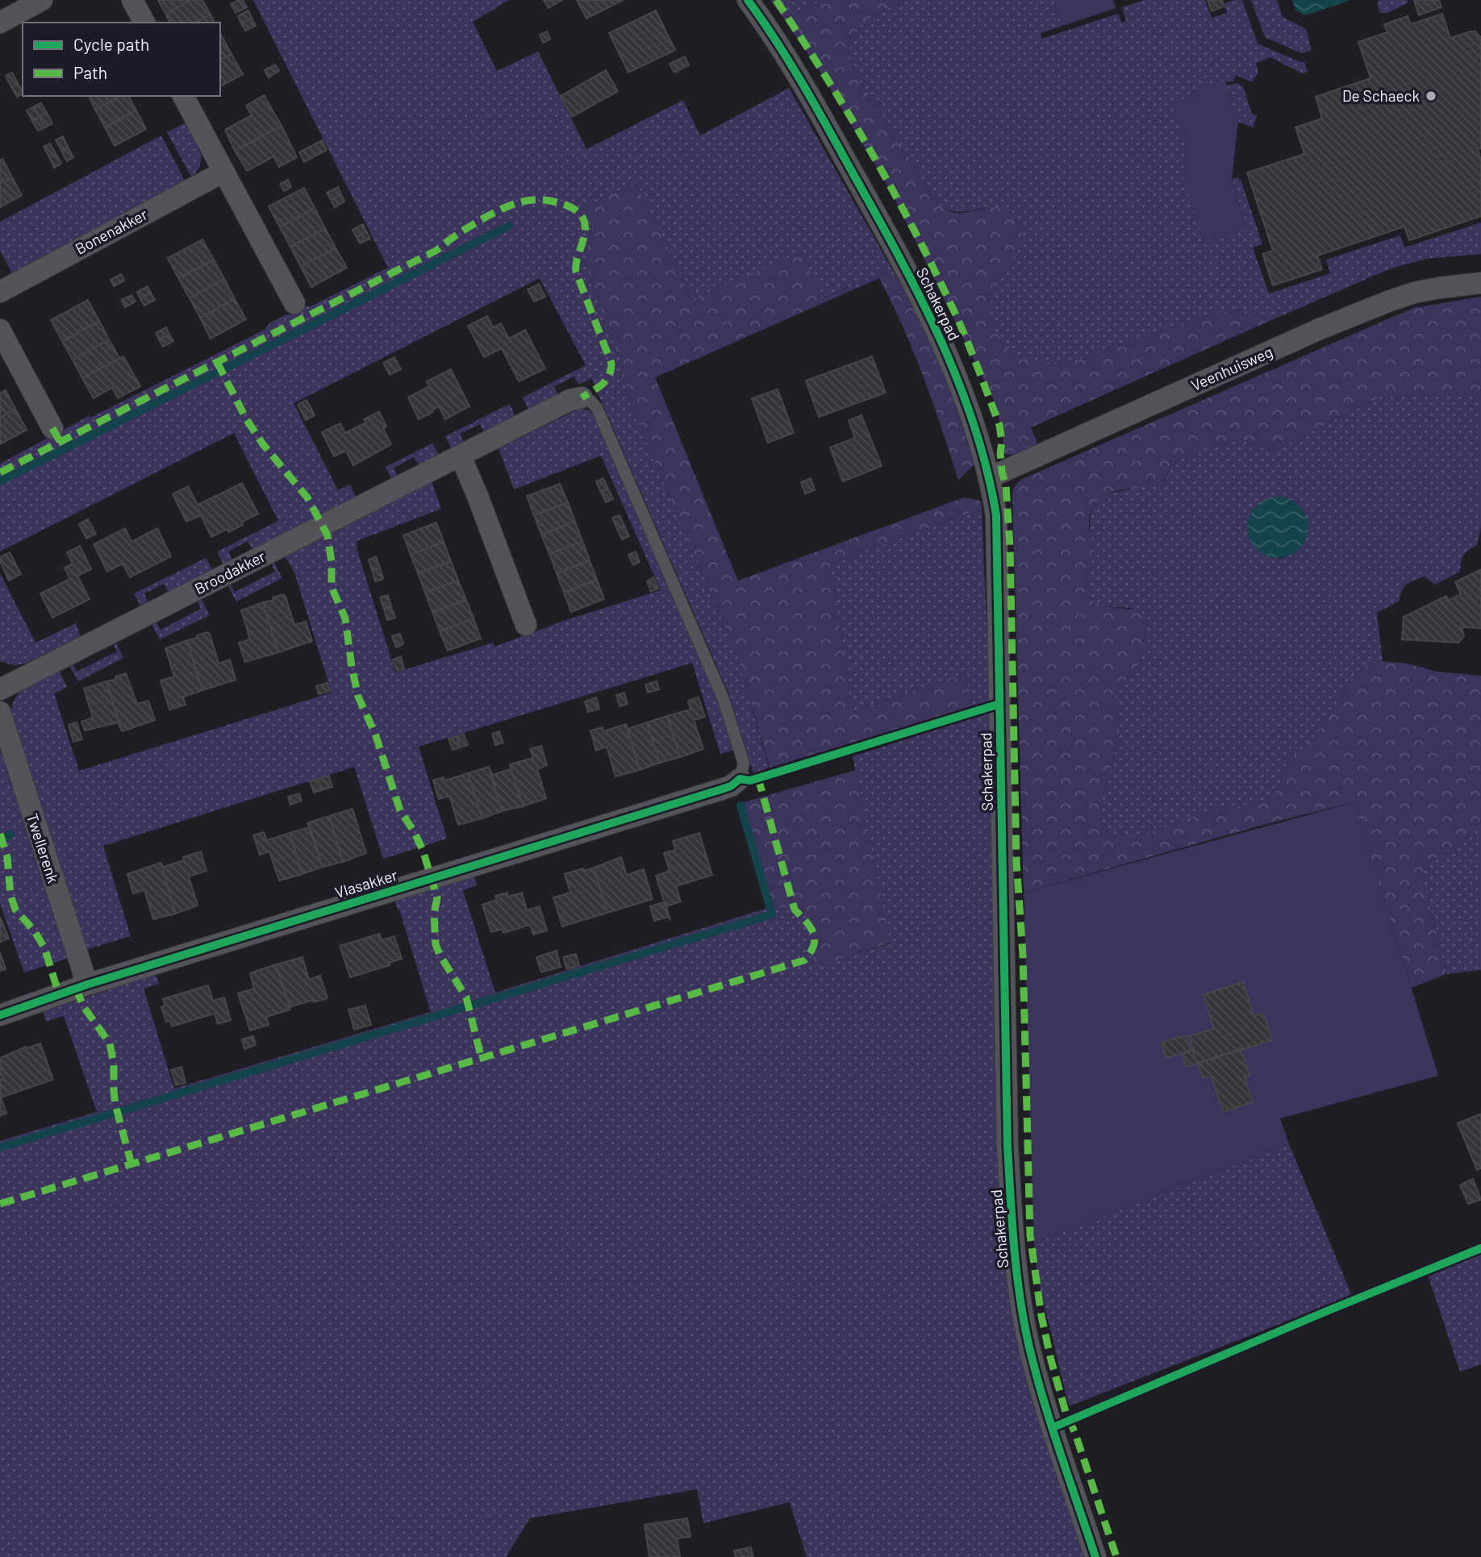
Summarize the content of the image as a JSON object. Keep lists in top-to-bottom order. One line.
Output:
{"streets":{"street":["Bonenakker","Schakerpad","Veenhuisweg","Broodakker","Twellerenk","Vlasakker"]},"crossings":[["Schakerpad","Veenhuisweg"],["Twellerenk","Vlasakker"]],"places":["De Schaeck"],"legend":["Cycle path","Path"]}
